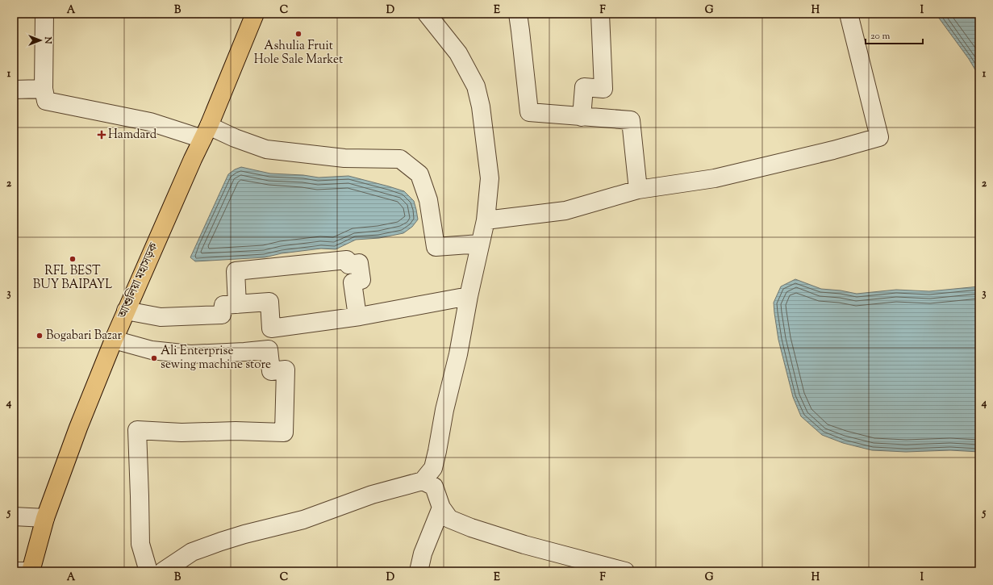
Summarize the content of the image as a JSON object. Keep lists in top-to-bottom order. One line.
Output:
{"streets":{"highway":["আশুলিয়া মহাসড়ক"]},"places":{"other":["Ashulia Fruit Hole Sale Market","RFL BEST BUY BAIPAYL","Bogabari Bazar","Ali Enterprise sewing machine store"],"health":["Hamdard"]},"scale_bar":"20 m","north":"right","grid":{"columns":["A","B","C","D","E","F","G","H","I"],"rows":["1","2","3","4","5"]}}
